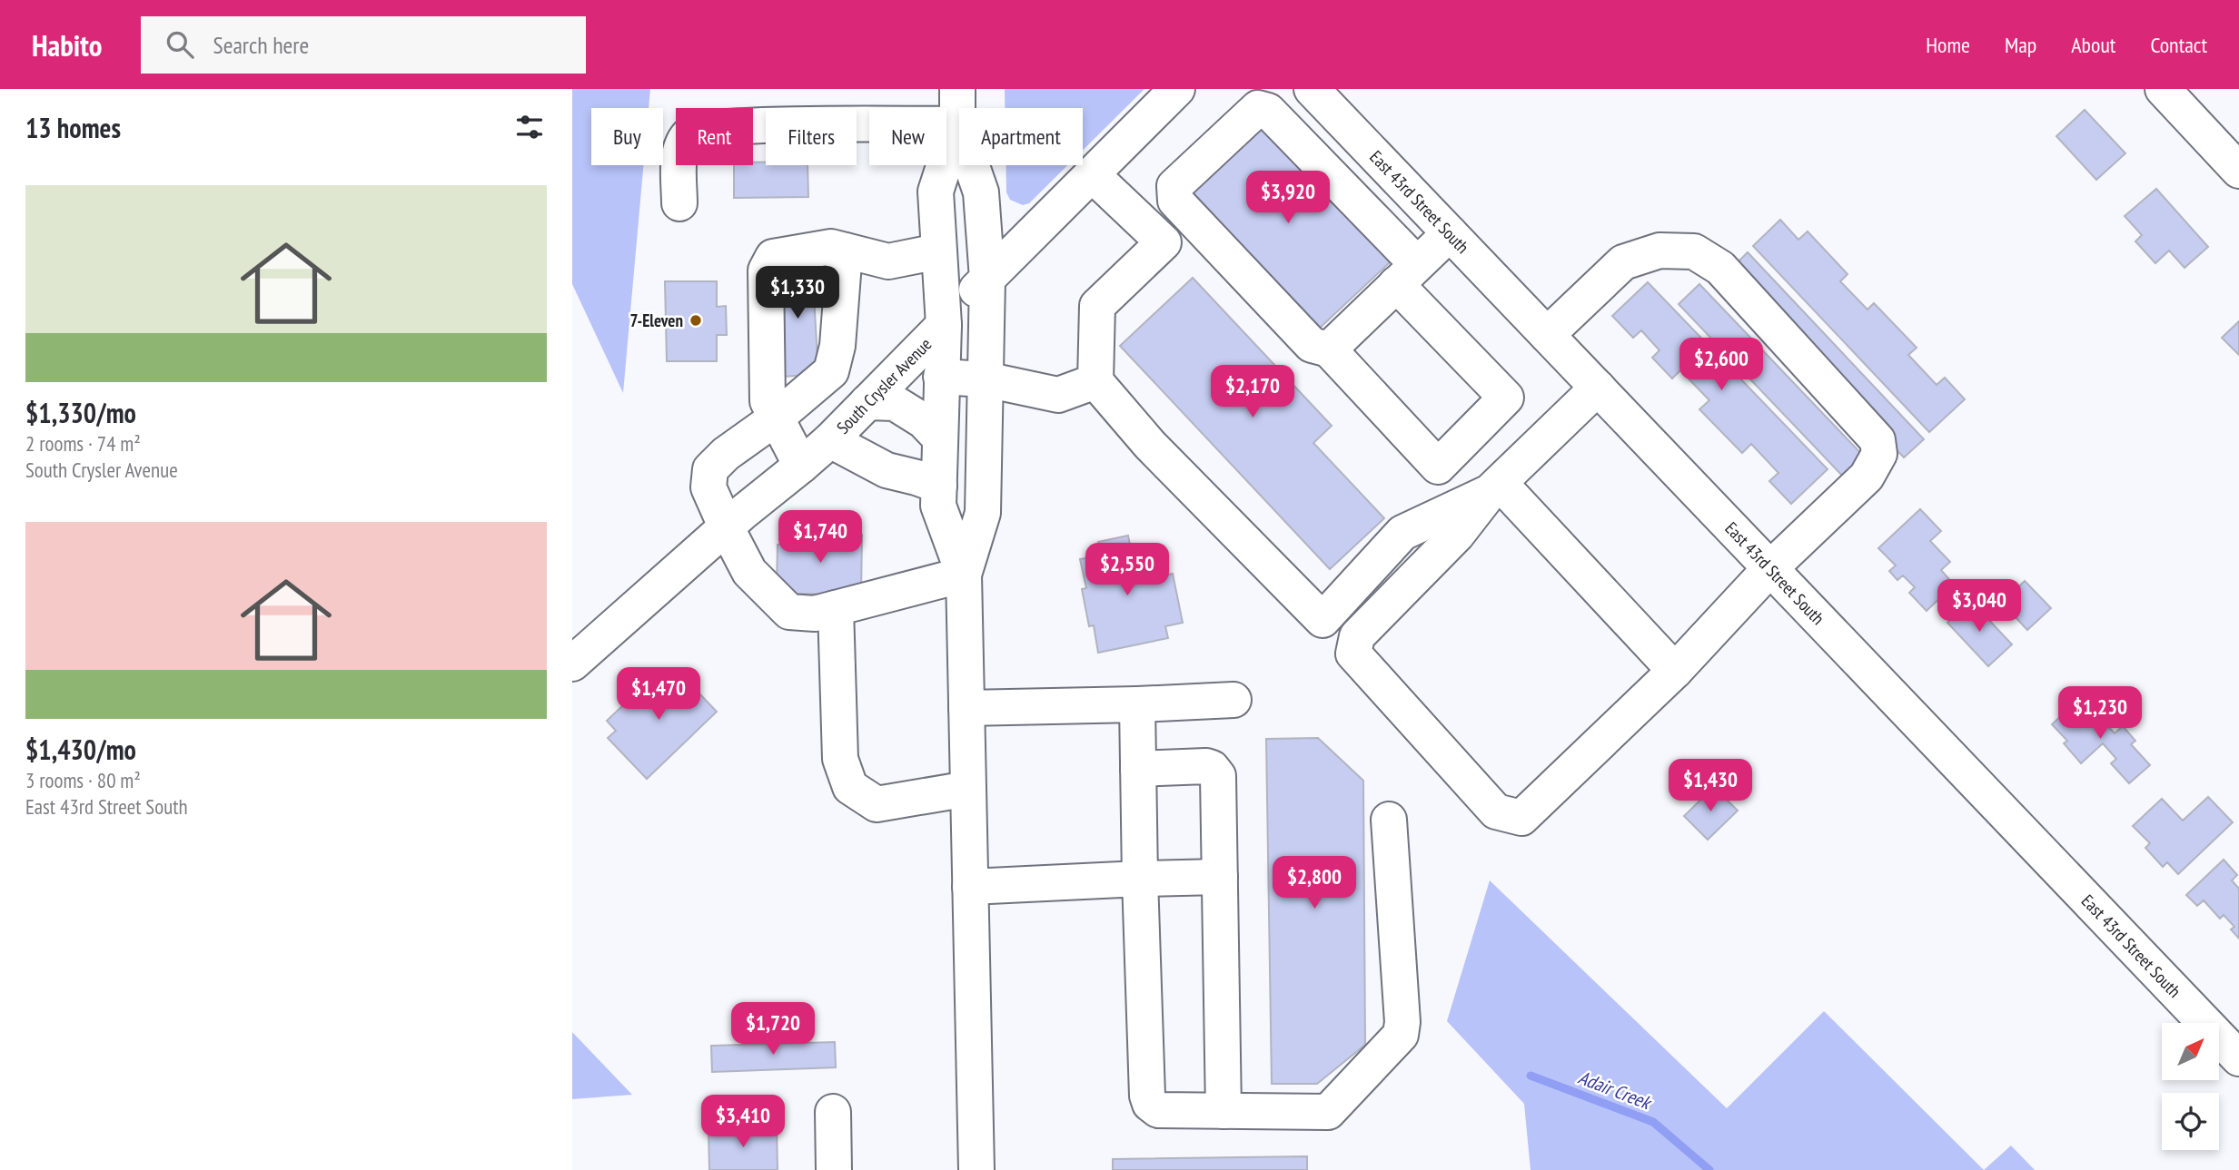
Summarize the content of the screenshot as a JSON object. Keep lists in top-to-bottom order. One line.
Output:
{"streets":{"main road":["East 43rd Street South","South Crysler Avenue"]},"water":["Adair Creek"],"places":["7-Eleven"],"north":"top right","page":{"header":"Habito","search":"Search here","nav":["Home","Map","About","Contact"],"heading":"13 homes","chip":["Buy","Rent","Filters","New","Apartment"],"list":[{"name":"$1,330/mo","note":"2 rooms · 74 m² · South Crysler Avenue"},{"name":"$1,430/mo","note":"3 rooms · 80 m² · East 43rd Street South"}],"price":["$3,920","$1,330","$2,600","$2,170","$1,740","$2,550","$3,040","$1,470","$1,230","$1,430","$2,800","$1,720","$3,410"]}}
